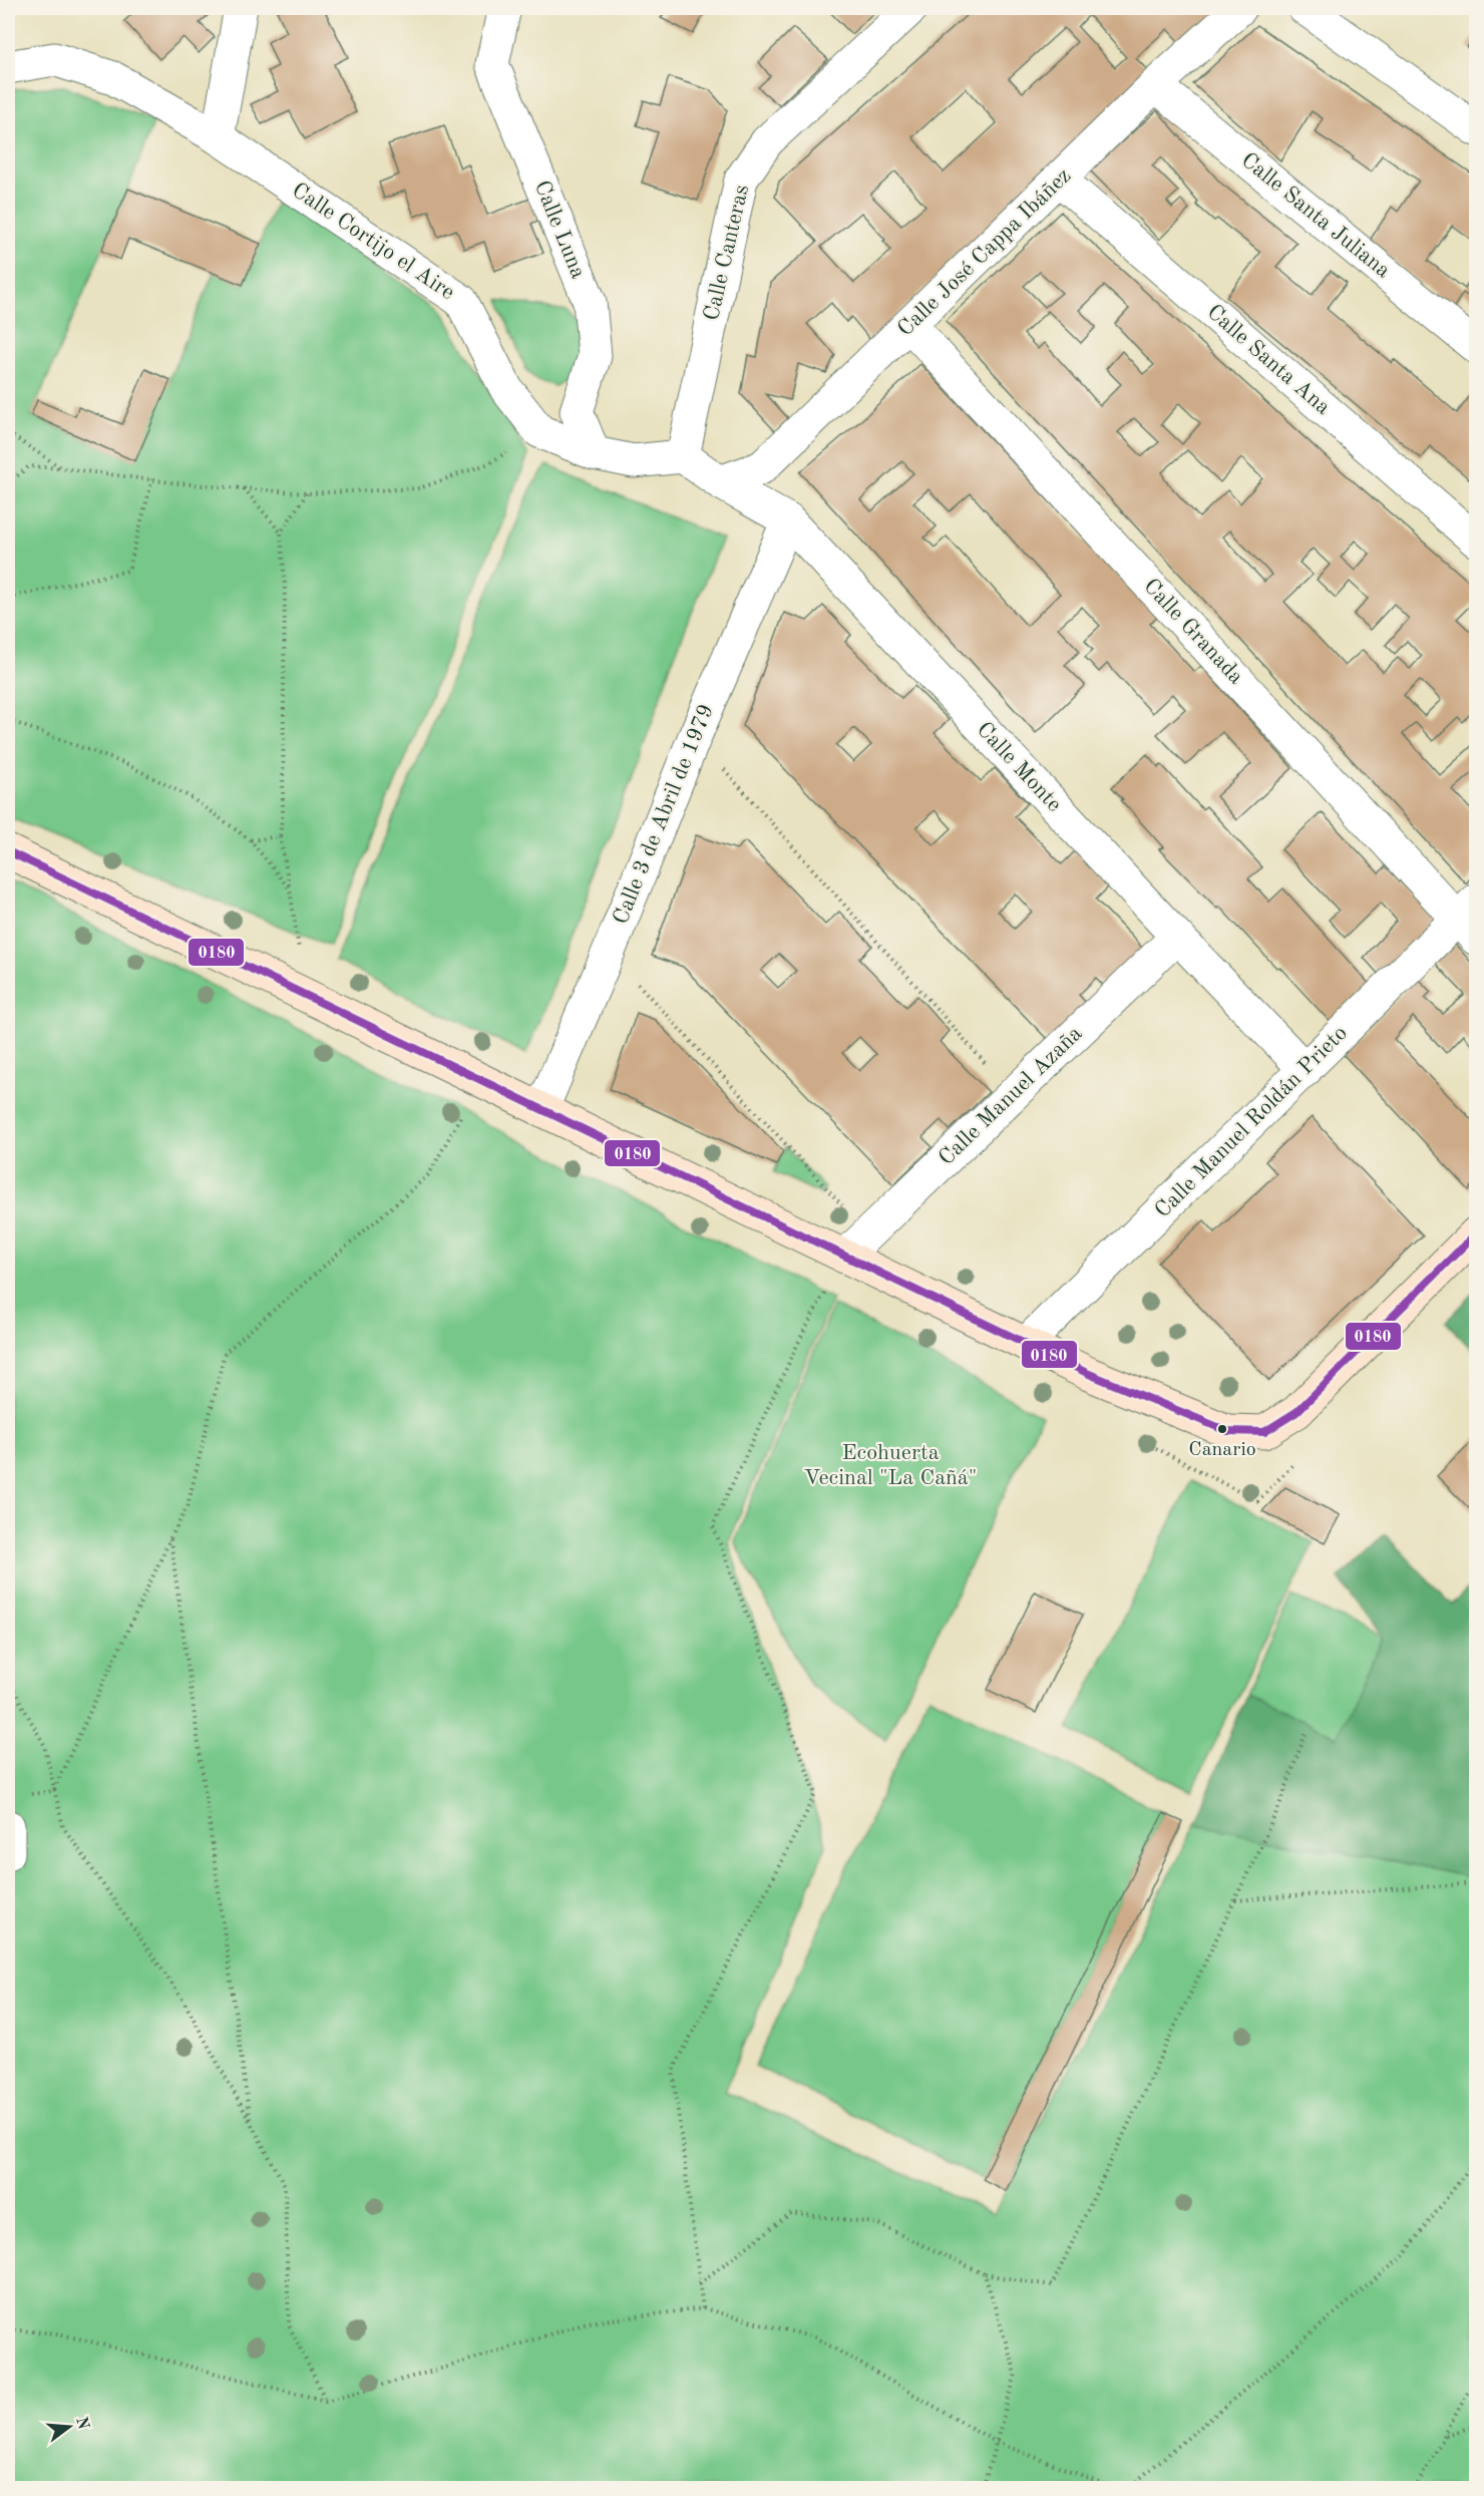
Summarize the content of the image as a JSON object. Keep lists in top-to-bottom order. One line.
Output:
{"streets":{"street":["Calle Santa Juliana","Calle Luna","Calle Cortijo el Aire","Calle Canteras","Calle José Cappa Ibáñez","Calle Santa Ana","Calle Granada","Calle Monte","Calle 3 de Abril de 1979","Calle Manuel Azaña","Calle Manuel Roldán Prieto"]},"crossings":[["Calle Santa Juliana","Calle José Cappa Ibáñez"],["Calle Luna","Calle Cortijo el Aire"],["Calle Cortijo el Aire","Calle Canteras"],["Calle José Cappa Ibáñez","Calle Santa Ana"],["Calle José Cappa Ibáñez","Calle Granada"],["Calle José Cappa Ibáñez","Calle Monte"],["Calle Granada","Calle Manuel Roldán Prieto"],["Calle Monte","Calle 3 de Abril de 1979"],["Calle Monte","Calle Manuel Azaña"],["Calle Monte","Calle Manuel Roldán Prieto"]],"parks":["Ecohuerta Vecinal \"La Cañá\""],"places":["Canario"],"lines":["transit line 0180"],"north":"right"}
